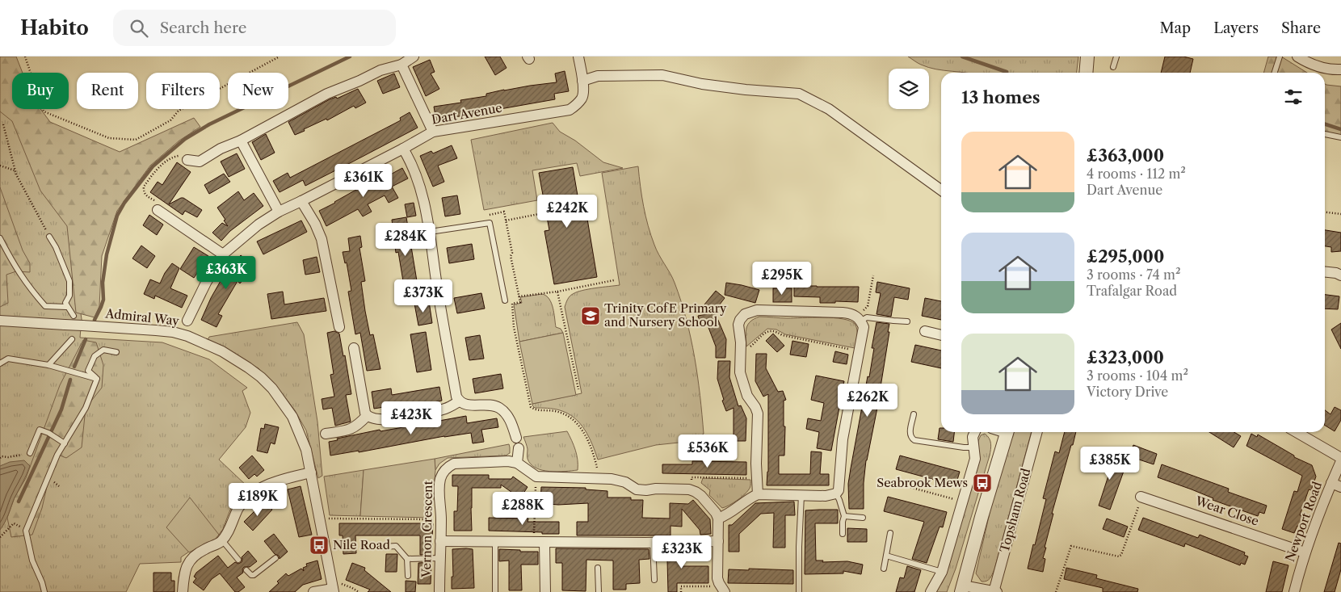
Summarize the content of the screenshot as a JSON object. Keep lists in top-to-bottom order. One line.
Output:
{"streets":{"street":["Dart Avenue","Admiral Way","Topsham Road","Wear Close","Newport Road","Vernon Crescent"]},"crossings":[["Wear Close","Newport Road"]],"places":{"school or university":["Trinity CofE Primary and Nursery School"],"bus stop":["Seabrook Mews","Nile Road"]},"page":{"header":"Habito","search":"Search here","nav":["Map","Layers","Share"],"chip":["Buy","Rent","Filters","New"],"heading":"13 homes","list":[{"name":"£363,000","note":"4 rooms · 112 m² · Dart Avenue"},{"name":"£295,000","note":"3 rooms · 74 m² · Trafalgar Road"},{"name":"£323,000","note":"3 rooms · 104 m² · Victory Drive"}],"price":["£361K","£242K","£284K","£363K","£295K","£373K","£262K","£423K","£536K","£385K","£189K","£288K","£323K"]}}
